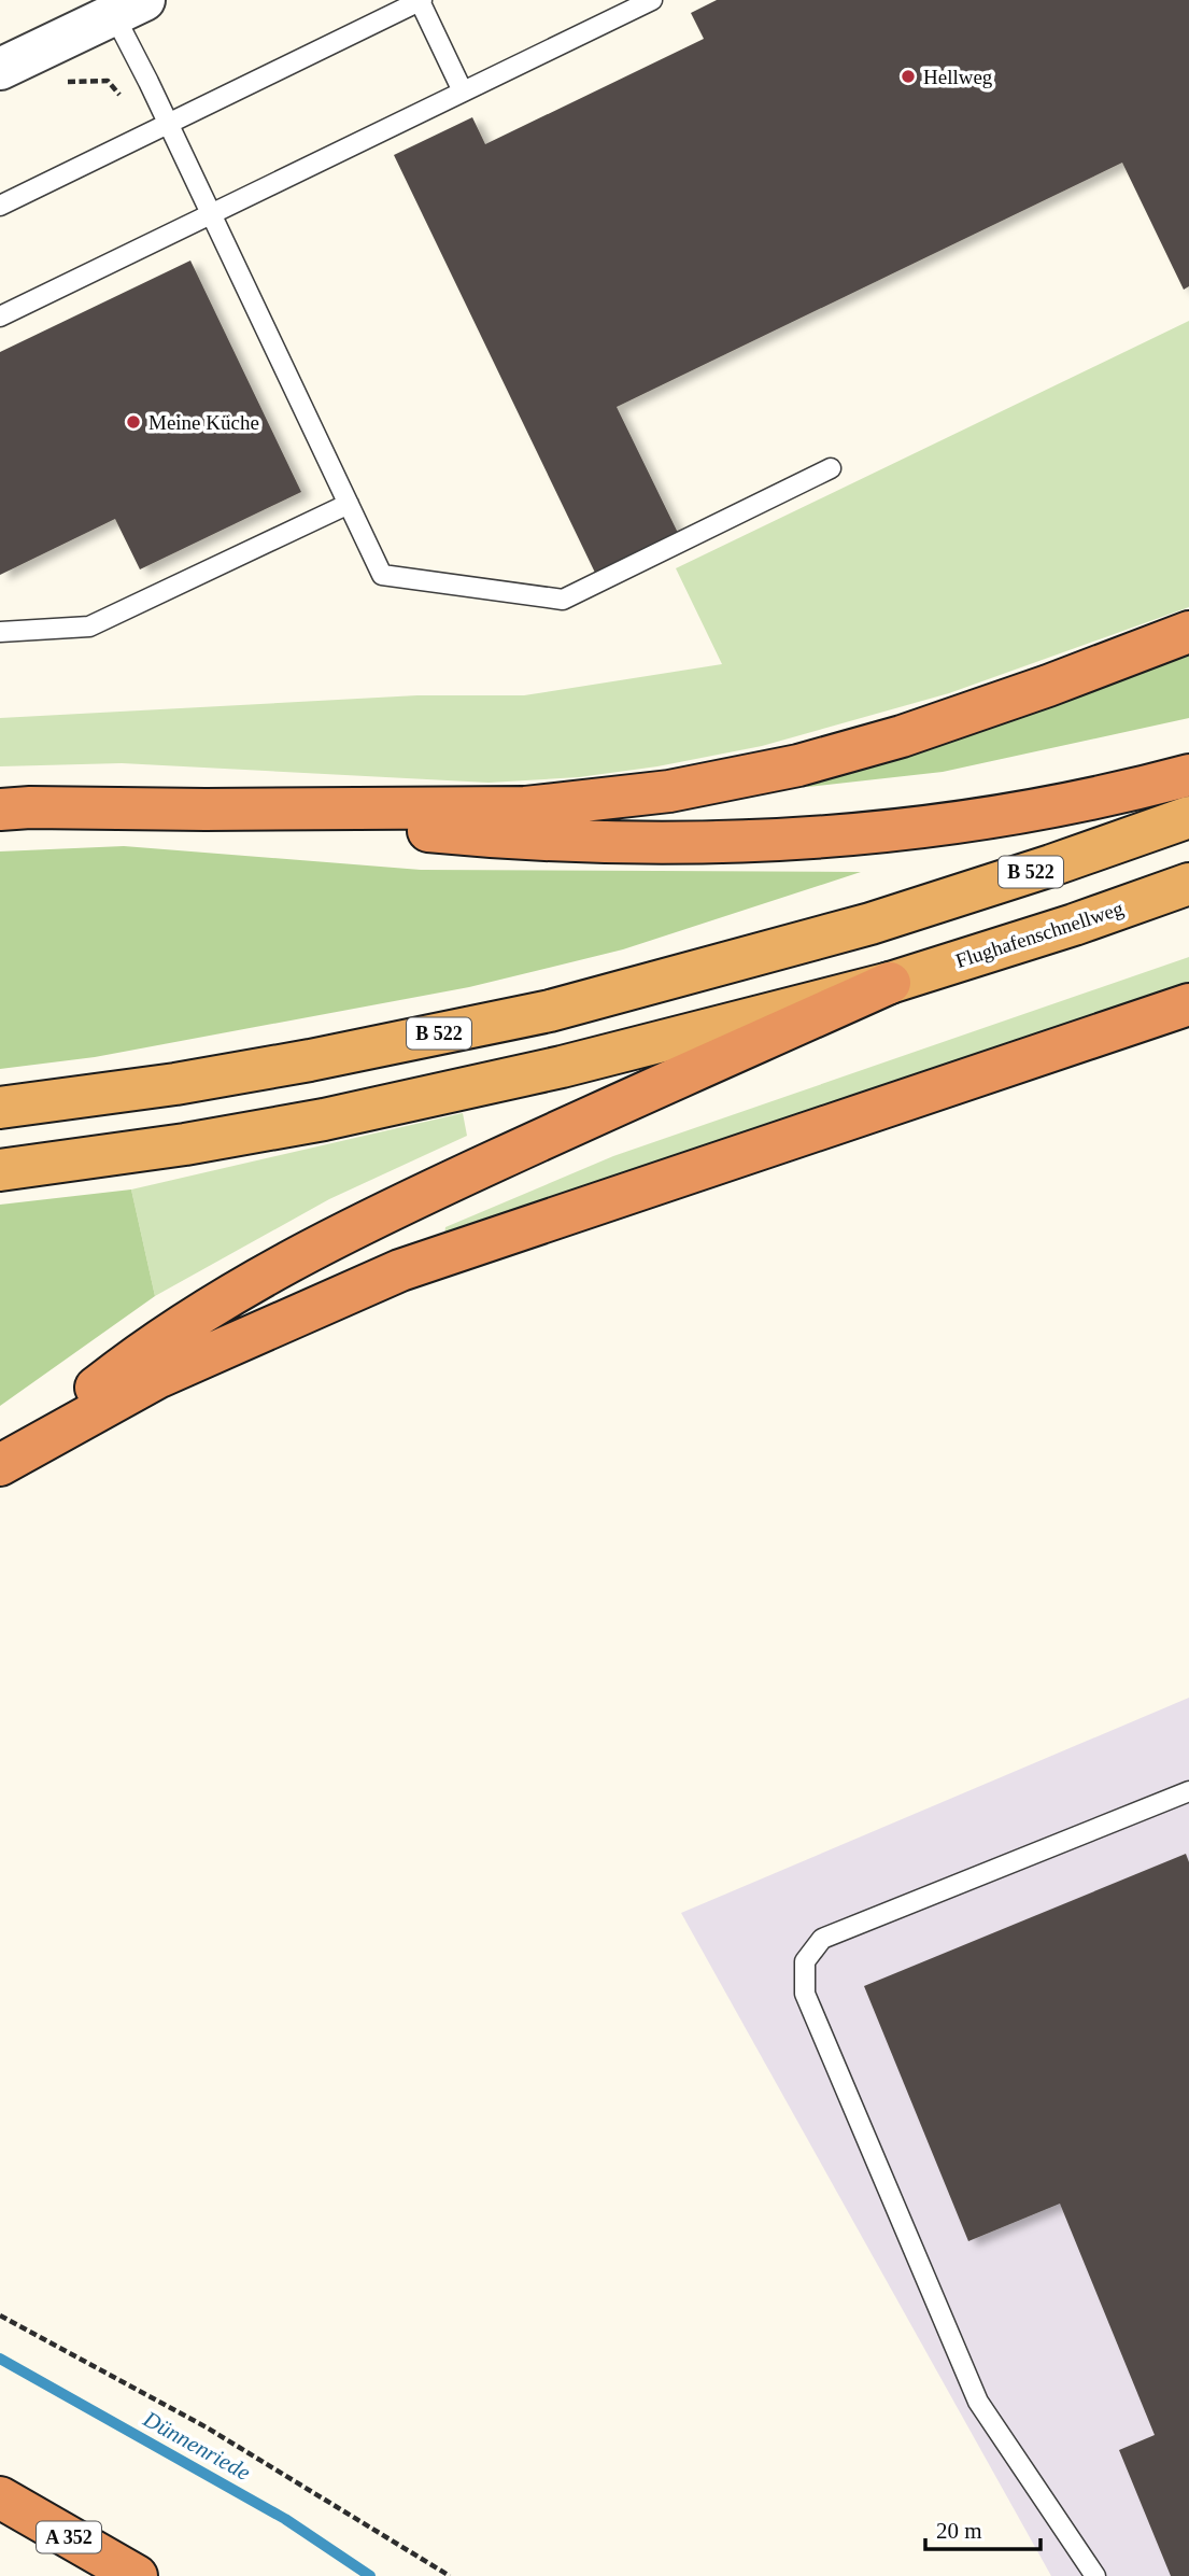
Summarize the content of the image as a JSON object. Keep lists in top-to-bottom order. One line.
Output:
{"streets":{"highway":["B 522","Flughafenschnellweg","A 352"]},"water":["Dünnenriede"],"places":["Hellweg","Meine Küche"],"scale_bar":"20 m"}
